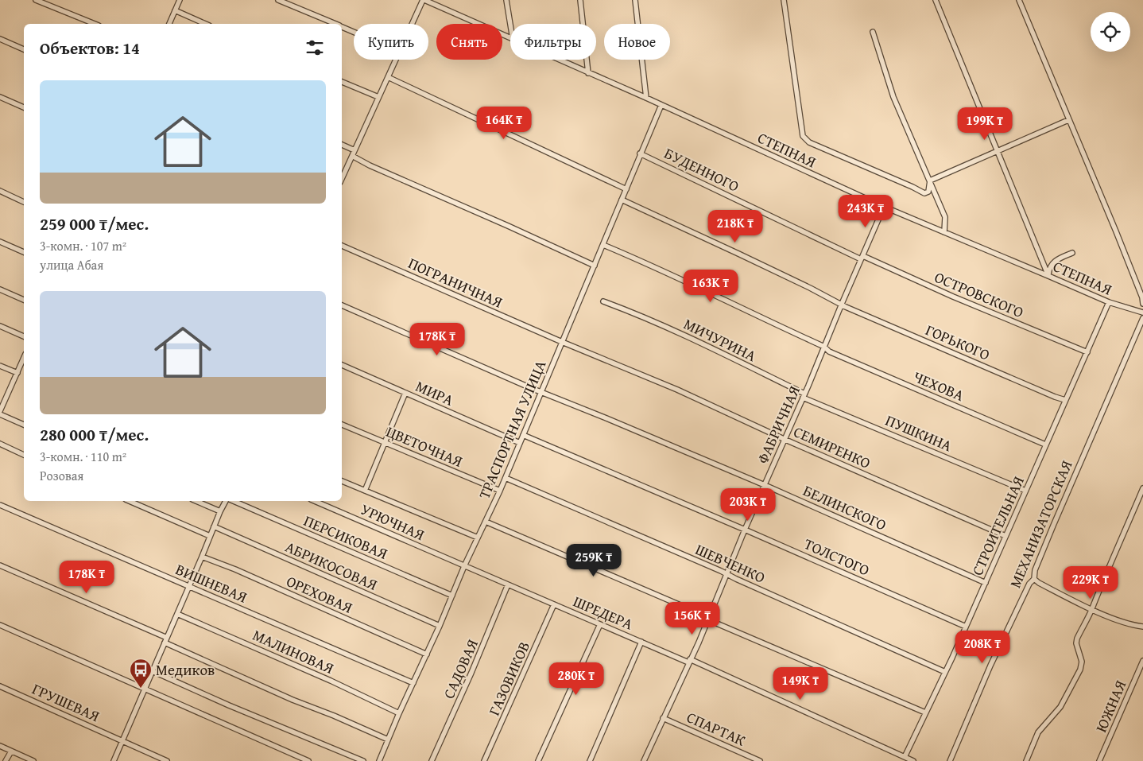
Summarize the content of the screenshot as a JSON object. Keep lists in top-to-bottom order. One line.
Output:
{"streets":{"street":["СТЕПНАЯ","БУДЕННОГО","ПОГРАНИЧНАЯ","ОСТРОВСКОГО","МИЧУРИНА","ГОРЬКОГО","ЧЕХОВА","МИРА","ФАБРИЧНАЯ","ТРАСПОРТНАЯ УЛИЦА","ПУШКИНА","ЦВЕТОЧНАЯ","СЕМИРЕНКО","БЕЛИНСКОГО","УРЮЧНАЯ","МЕХАНИЗАТОРСКАЯ","СТРОИТЕЛЬНАЯ","ПЕРСИКОВАЯ","ТОЛСТОГО","ШЕВЧЕНКО","АБРИКОСОВАЯ","ВИШНЕВАЯ","ОРЕХОВАЯ","ШРЕДЕРА","МАЛИНОВАЯ","САДОВАЯ","ГАЗОВИКОВ","ГРУШЕВАЯ","ЮЖНАЯ","СПАРТАК"]},"crossings":[["СТЕПНАЯ","ФАБРИЧНАЯ"],["СТЕПНАЯ","ТРАСПОРТНАЯ УЛИЦА"],["СТЕПНАЯ","СТРОИТЕЛЬНАЯ"],["БУДЕННОГО","ОСТРОВСКОГО"],["БУДЕННОГО","ФАБРИЧНАЯ"],["БУДЕННОГО","ТРАСПОРТНАЯ УЛИЦА"],["ПОГРАНИЧНАЯ","ТРАСПОРТНАЯ УЛИЦА"],["ПОГРАНИЧНАЯ","СЕМИРЕНКО"],["ОСТРОВСКОГО","ФАБРИЧНАЯ"],["ОСТРОВСКОГО","СТРОИТЕЛЬНАЯ"],["МИЧУРИНА","ФАБРИЧНАЯ"],["МИЧУРИНА","ПУШКИНА"],["ГОРЬКОГО","ФАБРИЧНАЯ"],["ГОРЬКОГО","ТРАСПОРТНАЯ УЛИЦА"],["ГОРЬКОГО","СТРОИТЕЛЬНАЯ"],["ЧЕХОВА","ФАБРИЧНАЯ"],["ЧЕХОВА","ТРАСПОРТНАЯ УЛИЦА"],["ЧЕХОВА","СТРОИТЕЛЬНАЯ"],["МИРА","ТРАСПОРТНАЯ УЛИЦА"],["ФАБРИЧНАЯ","ПУШКИНА"],["ФАБРИЧНАЯ","СЕМИРЕНКО"],["ФАБРИЧНАЯ","БЕЛИНСКОГО"],["ФАБРИЧНАЯ","ТОЛСТОГО"],["ФАБРИЧНАЯ","ШЕВЧЕНКО"],["ФАБРИЧНАЯ","ШРЕДЕРА"],["ФАБРИЧНАЯ","СПАРТАК"],["ТРАСПОРТНАЯ УЛИЦА","ЦВЕТОЧНАЯ"],["ТРАСПОРТНАЯ УЛИЦА","СЕМИРЕНКО"],["ТРАСПОРТНАЯ УЛИЦА","БЕЛИНСКОГО"],["ТРАСПОРТНАЯ УЛИЦА","УРЮЧНАЯ"],["ТРАСПОРТНАЯ УЛИЦА","ПЕРСИКОВАЯ"],["ТРАСПОРТНАЯ УЛИЦА","ТОЛСТОГО"],["ТРАСПОРТНАЯ УЛИЦА","ШЕВЧЕНКО"],["ТРАСПОРТНАЯ УЛИЦА","АБРИКОСОВАЯ"],["ТРАСПОРТНАЯ УЛИЦА","ВИШНЕВАЯ"],["ТРАСПОРТНАЯ УЛИЦА","ОРЕХОВАЯ"],["ТРАСПОРТНАЯ УЛИЦА","ШРЕДЕРА"],["ТРАСПОРТНАЯ УЛИЦА","МАЛИНОВАЯ"],["ПУШКИНА","СТРОИТЕЛЬНАЯ"],["СЕМИРЕНКО","СТРОИТЕЛЬНАЯ"],["БЕЛИНСКОГО","СТРОИТЕЛЬНАЯ"],["УРЮЧНАЯ","ШРЕДЕРА"],["СТРОИТЕЛЬНАЯ","ТОЛСТОГО"],["СТРОИТЕЛЬНАЯ","ШЕВЧЕНКО"],["СТРОИТЕЛЬНАЯ","ШРЕДЕРА"],["ШРЕДЕРА","САДОВАЯ"],["ШРЕДЕРА","ГАЗОВИКОВ"]],"places":{"bus stop":["Медиков"]},"page":{"chip":["Купить","Снять","Фильтры","Новое"],"heading":"Объектов: 14","list":[{"name":"259 000 ₸/мес.","note":"3-комн. · 107 m² · улица Абая"},{"name":"280 000 ₸/мес.","note":"3-комн. · 110 m² · Розовая"}],"price":["164K ₸","199K ₸","243K ₸","218K ₸","163K ₸","178K ₸","203K ₸","259K ₸","178K ₸","229K ₸","156K ₸","208K ₸","280K ₸","149K ₸"]}}
